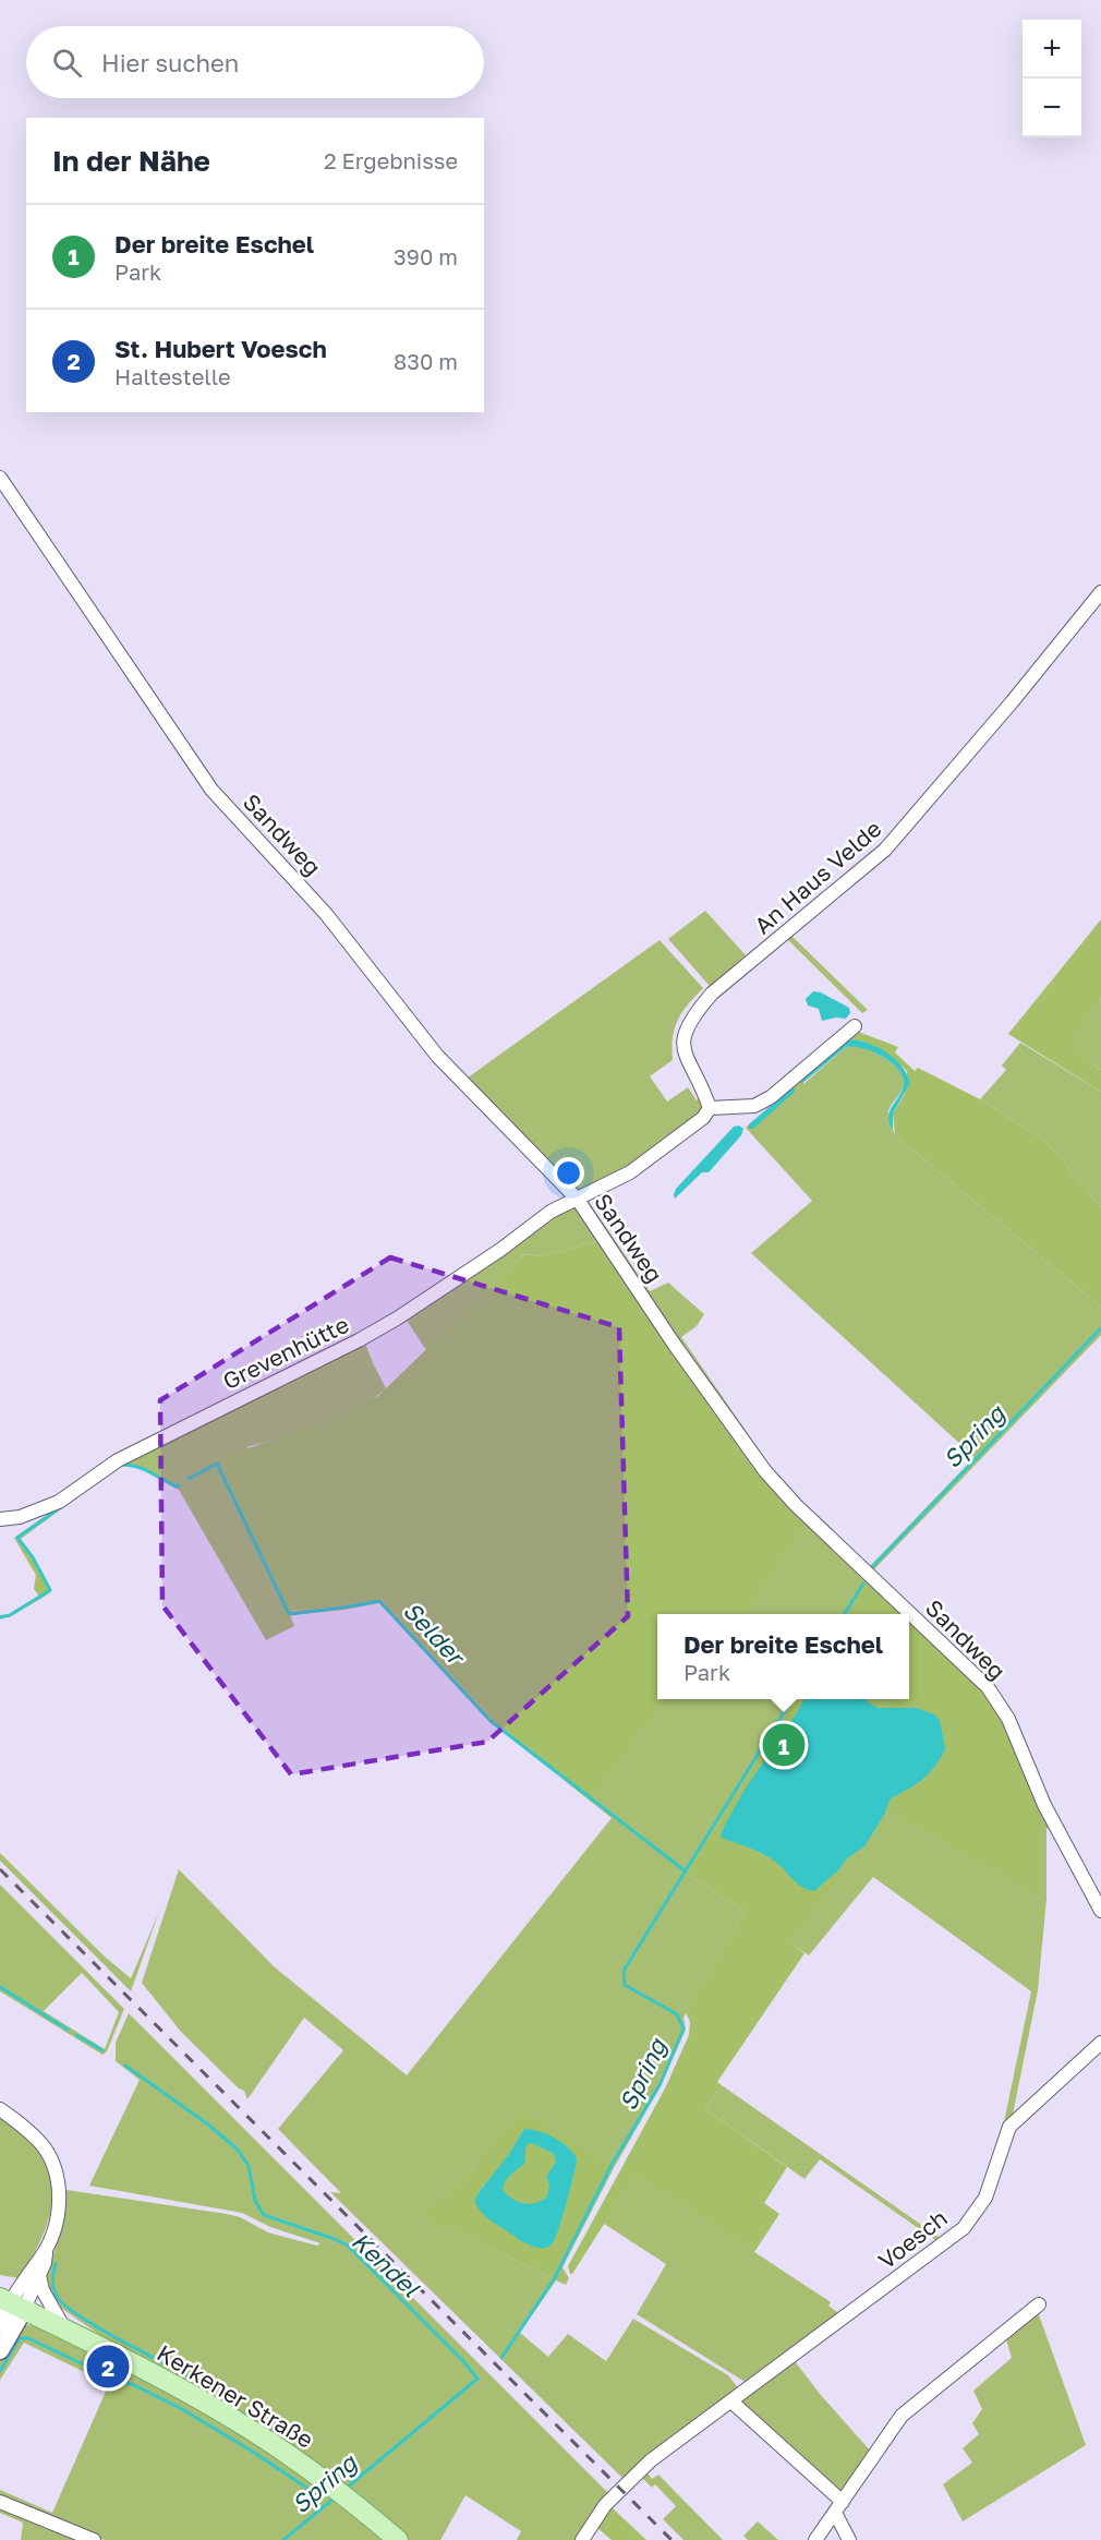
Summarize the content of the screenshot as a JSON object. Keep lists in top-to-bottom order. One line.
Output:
{"streets":{"main road":["Kerkener Straße"],"street":["Sandweg","An Haus Velde","Grevenhütte","Voesch"]},"crossings":[["Sandweg","Grevenhütte"]],"water":["Spring","Selder","Kendel"],"page":{"map_buttons":["+","−"],"search":"Hier suchen","heading":["In der Nähe","2 Ergebnisse"],"list":[{"mark":"1","name":"Der breite Eschel","note":"Park","value":"390 m"},{"mark":"2","name":"St. Hubert Voesch","note":"Haltestelle","value":"830 m"}],"popup":["Der breite Eschel","Park"],"pins":["1","2"]}}
